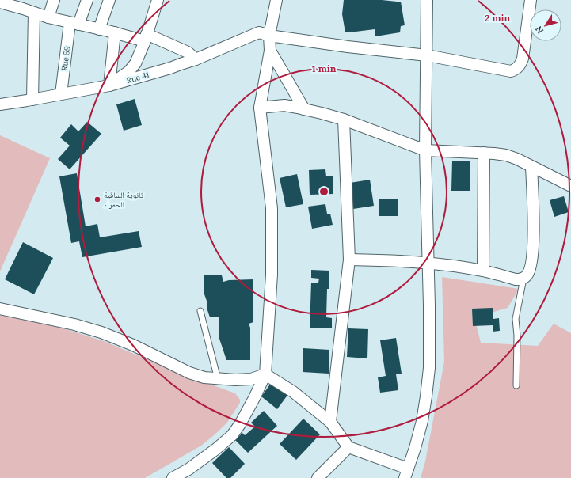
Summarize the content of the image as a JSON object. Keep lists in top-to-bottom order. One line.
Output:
{"streets":{"street":["Rue 59","Rue 41"]},"crossings":[["Rue 59","Rue 41"]],"places":["ثانوية الساقية الحمراء"],"north":"bottom left","rings":["2 min","1 min"]}
